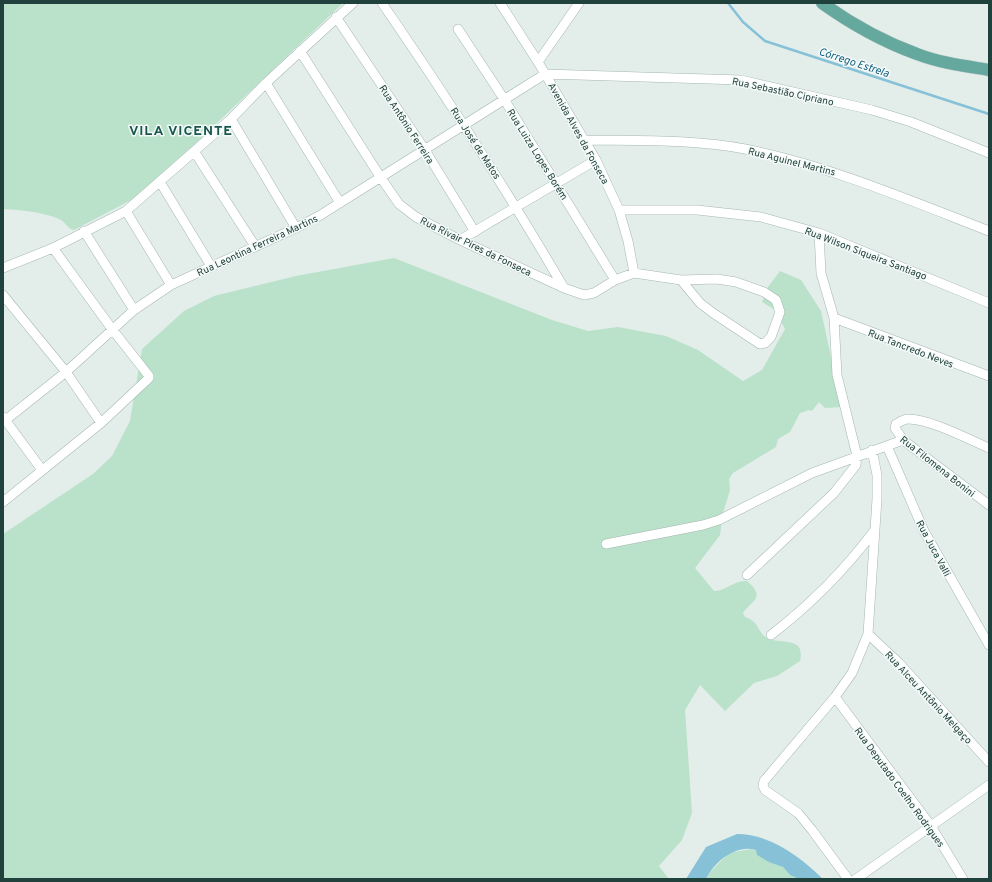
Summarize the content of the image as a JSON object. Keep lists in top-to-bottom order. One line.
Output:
{"streets":{"street":["Rua Sebastião Cipriano","Rua Antônio Ferreira","Avenida Alves da Fonseca","Rua José de Matos","Rua Luiza Lopes Borém","Rua Aguinel Martins","Rua Leontina Ferreira Martins","Rua Rivair Pires da Fonseca","Rua Wilson Siqueira Santiago","Rua Tancredo Neves","Rua Filomena Bonini","Rua Juca Valli","Rua Alceu Antônio Melgaço","Rua Deputado Coelho Rodrigues"]},"crossings":[["Rua Sebastião Cipriano","Avenida Alves da Fonseca"],["Rua Sebastião Cipriano","Rua Leontina Ferreira Martins"],["Rua Antônio Ferreira","Rua Leontina Ferreira Martins"],["Avenida Alves da Fonseca","Rua Aguinel Martins"],["Avenida Alves da Fonseca","Rua Leontina Ferreira Martins"],["Avenida Alves da Fonseca","Rua Rivair Pires da Fonseca"],["Avenida Alves da Fonseca","Rua Wilson Siqueira Santiago"],["Rua José de Matos","Rua Leontina Ferreira Martins"],["Rua José de Matos","Rua Rivair Pires da Fonseca"],["Rua Luiza Lopes Borém","Rua Leontina Ferreira Martins"],["Rua Luiza Lopes Borém","Rua Rivair Pires da Fonseca"],["Rua Leontina Ferreira Martins","Rua Rivair Pires da Fonseca"]],"districts":["VILA VICENTE"],"water":["Córrego Estrela"]}
